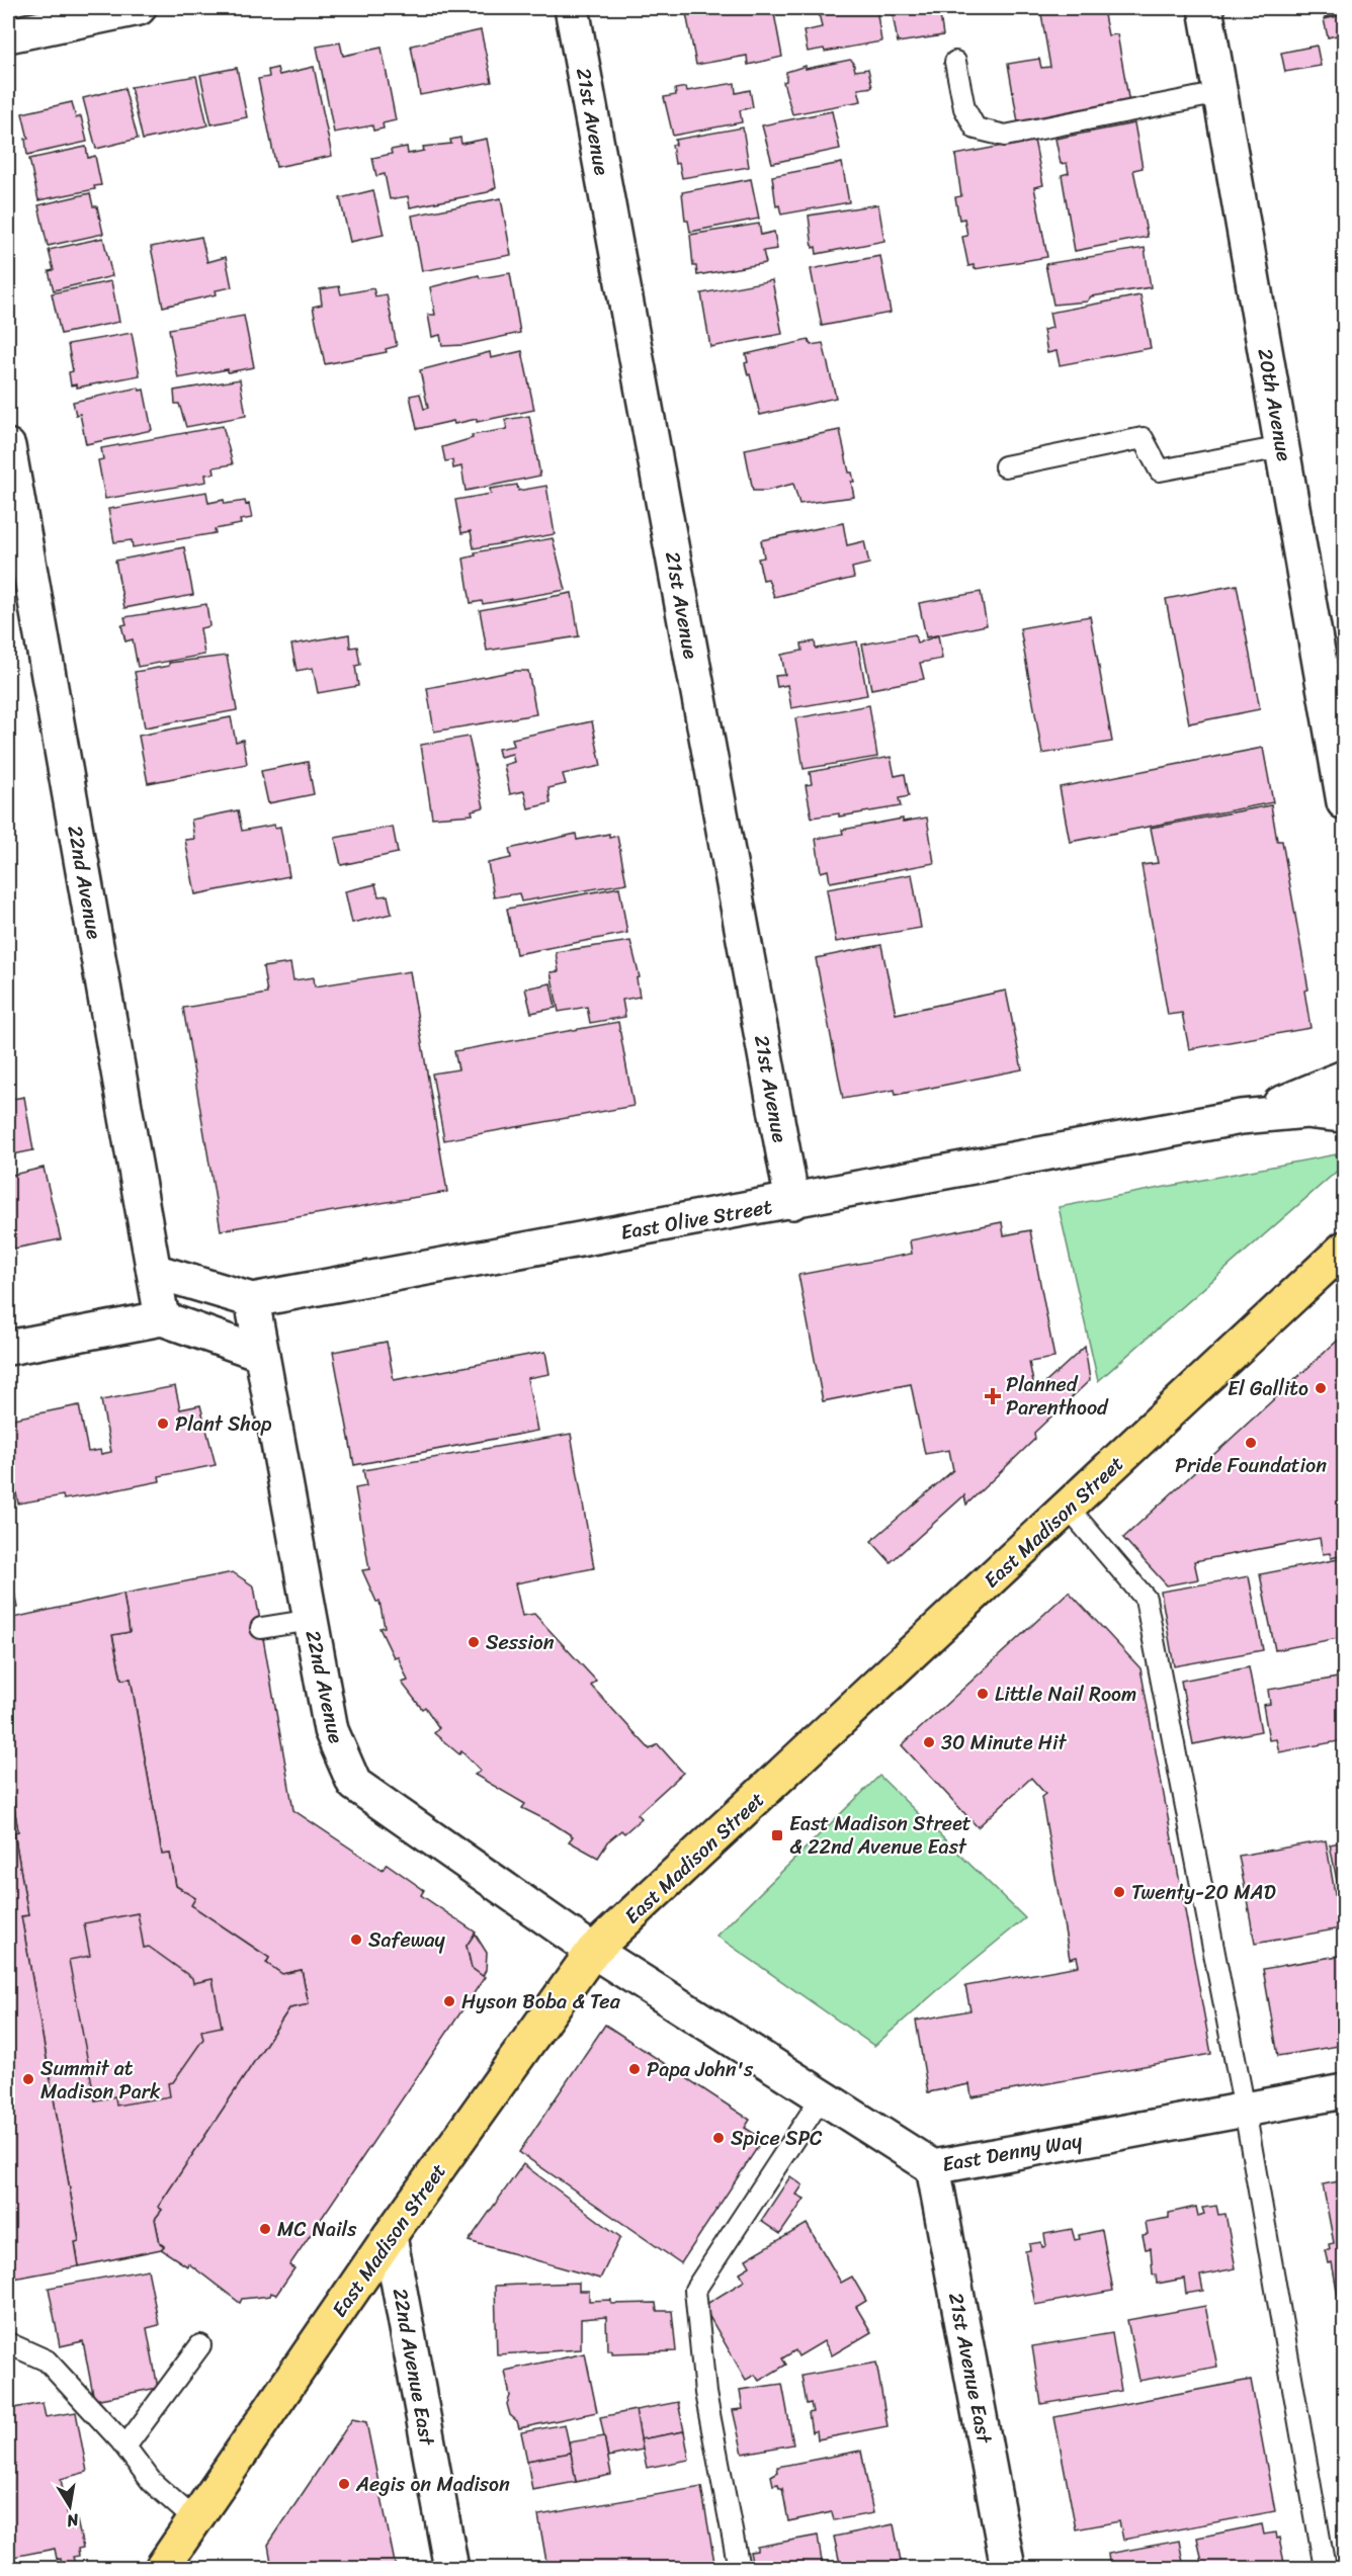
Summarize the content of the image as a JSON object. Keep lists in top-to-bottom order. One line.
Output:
{"streets":{"main road":["East Madison Street"],"street":["21st Avenue","20th Avenue","22nd Avenue","East Olive Street","East Denny Way","22nd Avenue East","21st Avenue East"]},"crossings":[["21st Avenue","East Olive Street"],["22nd Avenue","East Olive Street"],["22nd Avenue","East Madison Street"],["22nd Avenue","East Denny Way"],["East Madison Street","East Denny Way"],["East Madison Street","22nd Avenue East"],["East Denny Way","21st Avenue East"]],"places":{"other":["El Gallito","Plant Shop","Pride Foundation","Session","Little Nail Room","30 Minute Hit","Twenty-20 MAD","Safeway","Hyson Boba & Tea","Papa John's","Summit at Madison Park","Spice SPC","MC Nails","Aegis on Madison"],"health":["Planned Parenthood"],"transit":["East Madison Street & 22nd Avenue East"]},"north":"bottom"}
